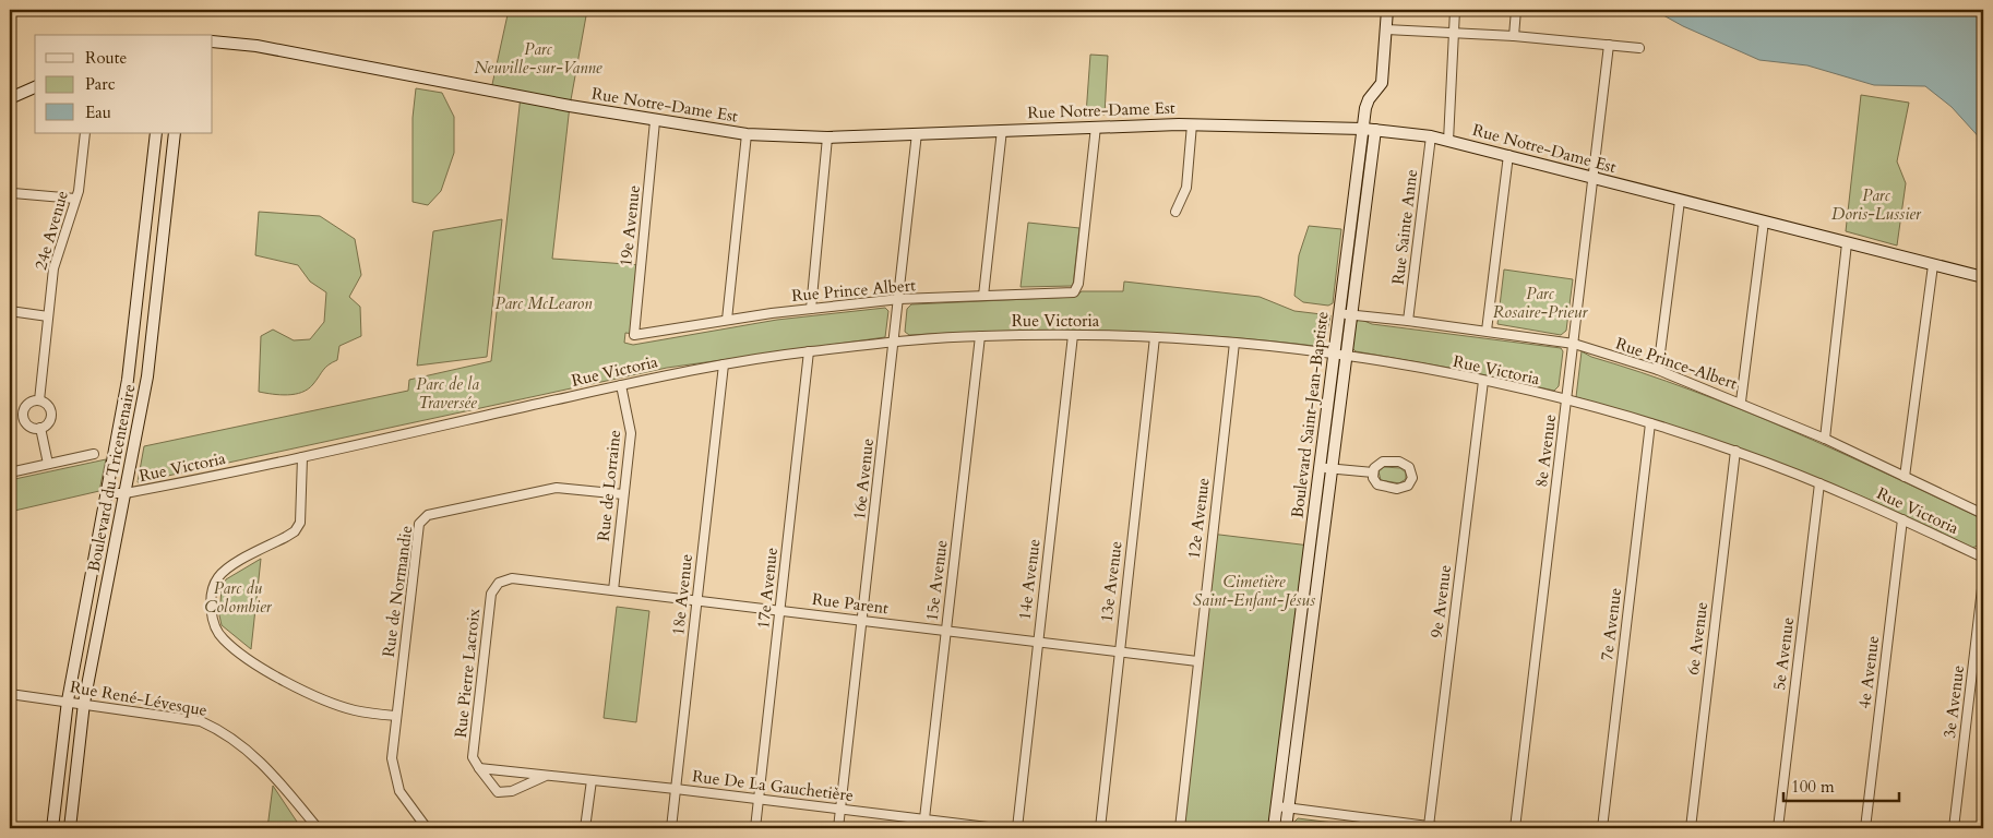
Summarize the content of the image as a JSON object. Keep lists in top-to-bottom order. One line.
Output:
{"streets":{"main road":["Rue Notre-Dame Est","Boulevard Saint-Jean-Baptiste","Boulevard du Tricentenaire"],"street":["19e Avenue","Rue Sainte Anne","24e Avenue","Rue Prince Albert","Rue Victoria","Rue Prince-Albert","8e Avenue","16e Avenue","Rue de Lorraine","12e Avenue","14e Avenue","15e Avenue","13e Avenue","17e Avenue","Rue de Normandie","18e Avenue","9e Avenue","Rue Parent","7e Avenue","6e Avenue","5e Avenue","4e Avenue","Rue Pierre Lacroix","Rue René-Lévesque","3e Avenue","Rue De La Gauchetière"]},"crossings":[["Rue Notre-Dame Est","19e Avenue"],["Rue Notre-Dame Est","Rue Sainte Anne"],["Rue Notre-Dame Est","Rue Prince Albert"],["Rue Notre-Dame Est","Boulevard Saint-Jean-Baptiste"],["Rue Notre-Dame Est","8e Avenue"],["Rue Notre-Dame Est","16e Avenue"],["19e Avenue","Rue Prince Albert"],["Rue Sainte Anne","Rue Prince-Albert"],["Rue Prince Albert","16e Avenue"],["Rue Victoria","Boulevard Saint-Jean-Baptiste"],["Rue Victoria","8e Avenue"],["Rue Victoria","Boulevard du Tricentenaire"],["Rue Victoria","16e Avenue"],["Rue Victoria","Rue de Lorraine"],["Rue Victoria","12e Avenue"],["Rue Victoria","14e Avenue"],["Rue Victoria","15e Avenue"],["Rue Victoria","13e Avenue"],["Rue Victoria","17e Avenue"],["Rue Victoria","18e Avenue"],["Rue Victoria","9e Avenue"],["Rue Victoria","7e Avenue"],["Rue Victoria","6e Avenue"],["Rue Victoria","5e Avenue"],["Rue Victoria","4e Avenue"],["Rue Prince-Albert","Boulevard Saint-Jean-Baptiste"],["Rue Prince-Albert","8e Avenue"],["Boulevard du Tricentenaire","Rue René-Lévesque"],["16e Avenue","Rue Parent"],["16e Avenue","Rue De La Gauchetière"],["Rue de Lorraine","Rue de Normandie"],["Rue de Lorraine","Rue Parent"],["12e Avenue","Rue Parent"],["14e Avenue","Rue Parent"],["15e Avenue","Rue Parent"],["15e Avenue","Rue De La Gauchetière"],["13e Avenue","Rue Parent"],["17e Avenue","Rue Parent"],["17e Avenue","Rue De La Gauchetière"],["18e Avenue","Rue Parent"],["18e Avenue","Rue De La Gauchetière"],["Rue Parent","Rue Pierre Lacroix"],["Rue Pierre Lacroix","Rue De La Gauchetière"]],"parks":["Parc Neuville-sur-Vanne","Parc Doris-Lussier","Parc Rosaire-Prieur","Parc McLearon","Parc de la Traversée","Cimetière Saint-Enfant-Jésus","Parc du Colombier"],"legend":["Route","Parc","Eau"],"scale_bar":"100 m"}
